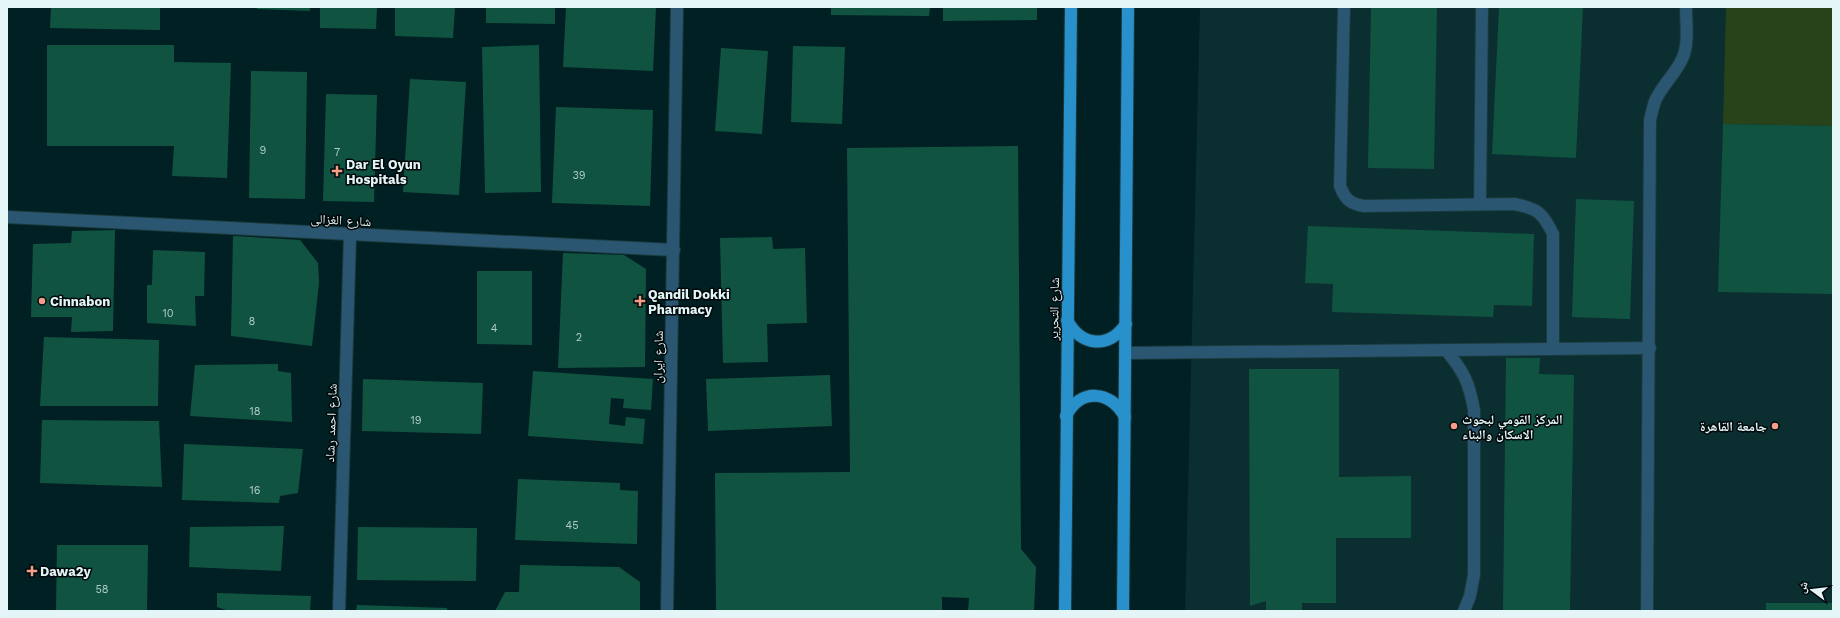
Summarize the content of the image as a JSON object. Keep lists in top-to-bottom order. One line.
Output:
{"streets":{"main road":["شارع التحرير"],"street":["شارع الغزالى","شارع ايران","شارع احمد رشاد"]},"crossings":[["شارع الغزالى","شارع ايران"],["شارع الغزالى","شارع احمد رشاد"]],"places":{"health":["Dar El Oyun Hospitals","Qandil Dokki Pharmacy","Dawa2y"],"other":["Cinnabon","المركز القومي لبحوث الاسكان والبناء","جامعة القاهرة"]},"house_numbers":["9","7","39","10","8","4","2","18","19","16","45","58"],"north":"left"}
